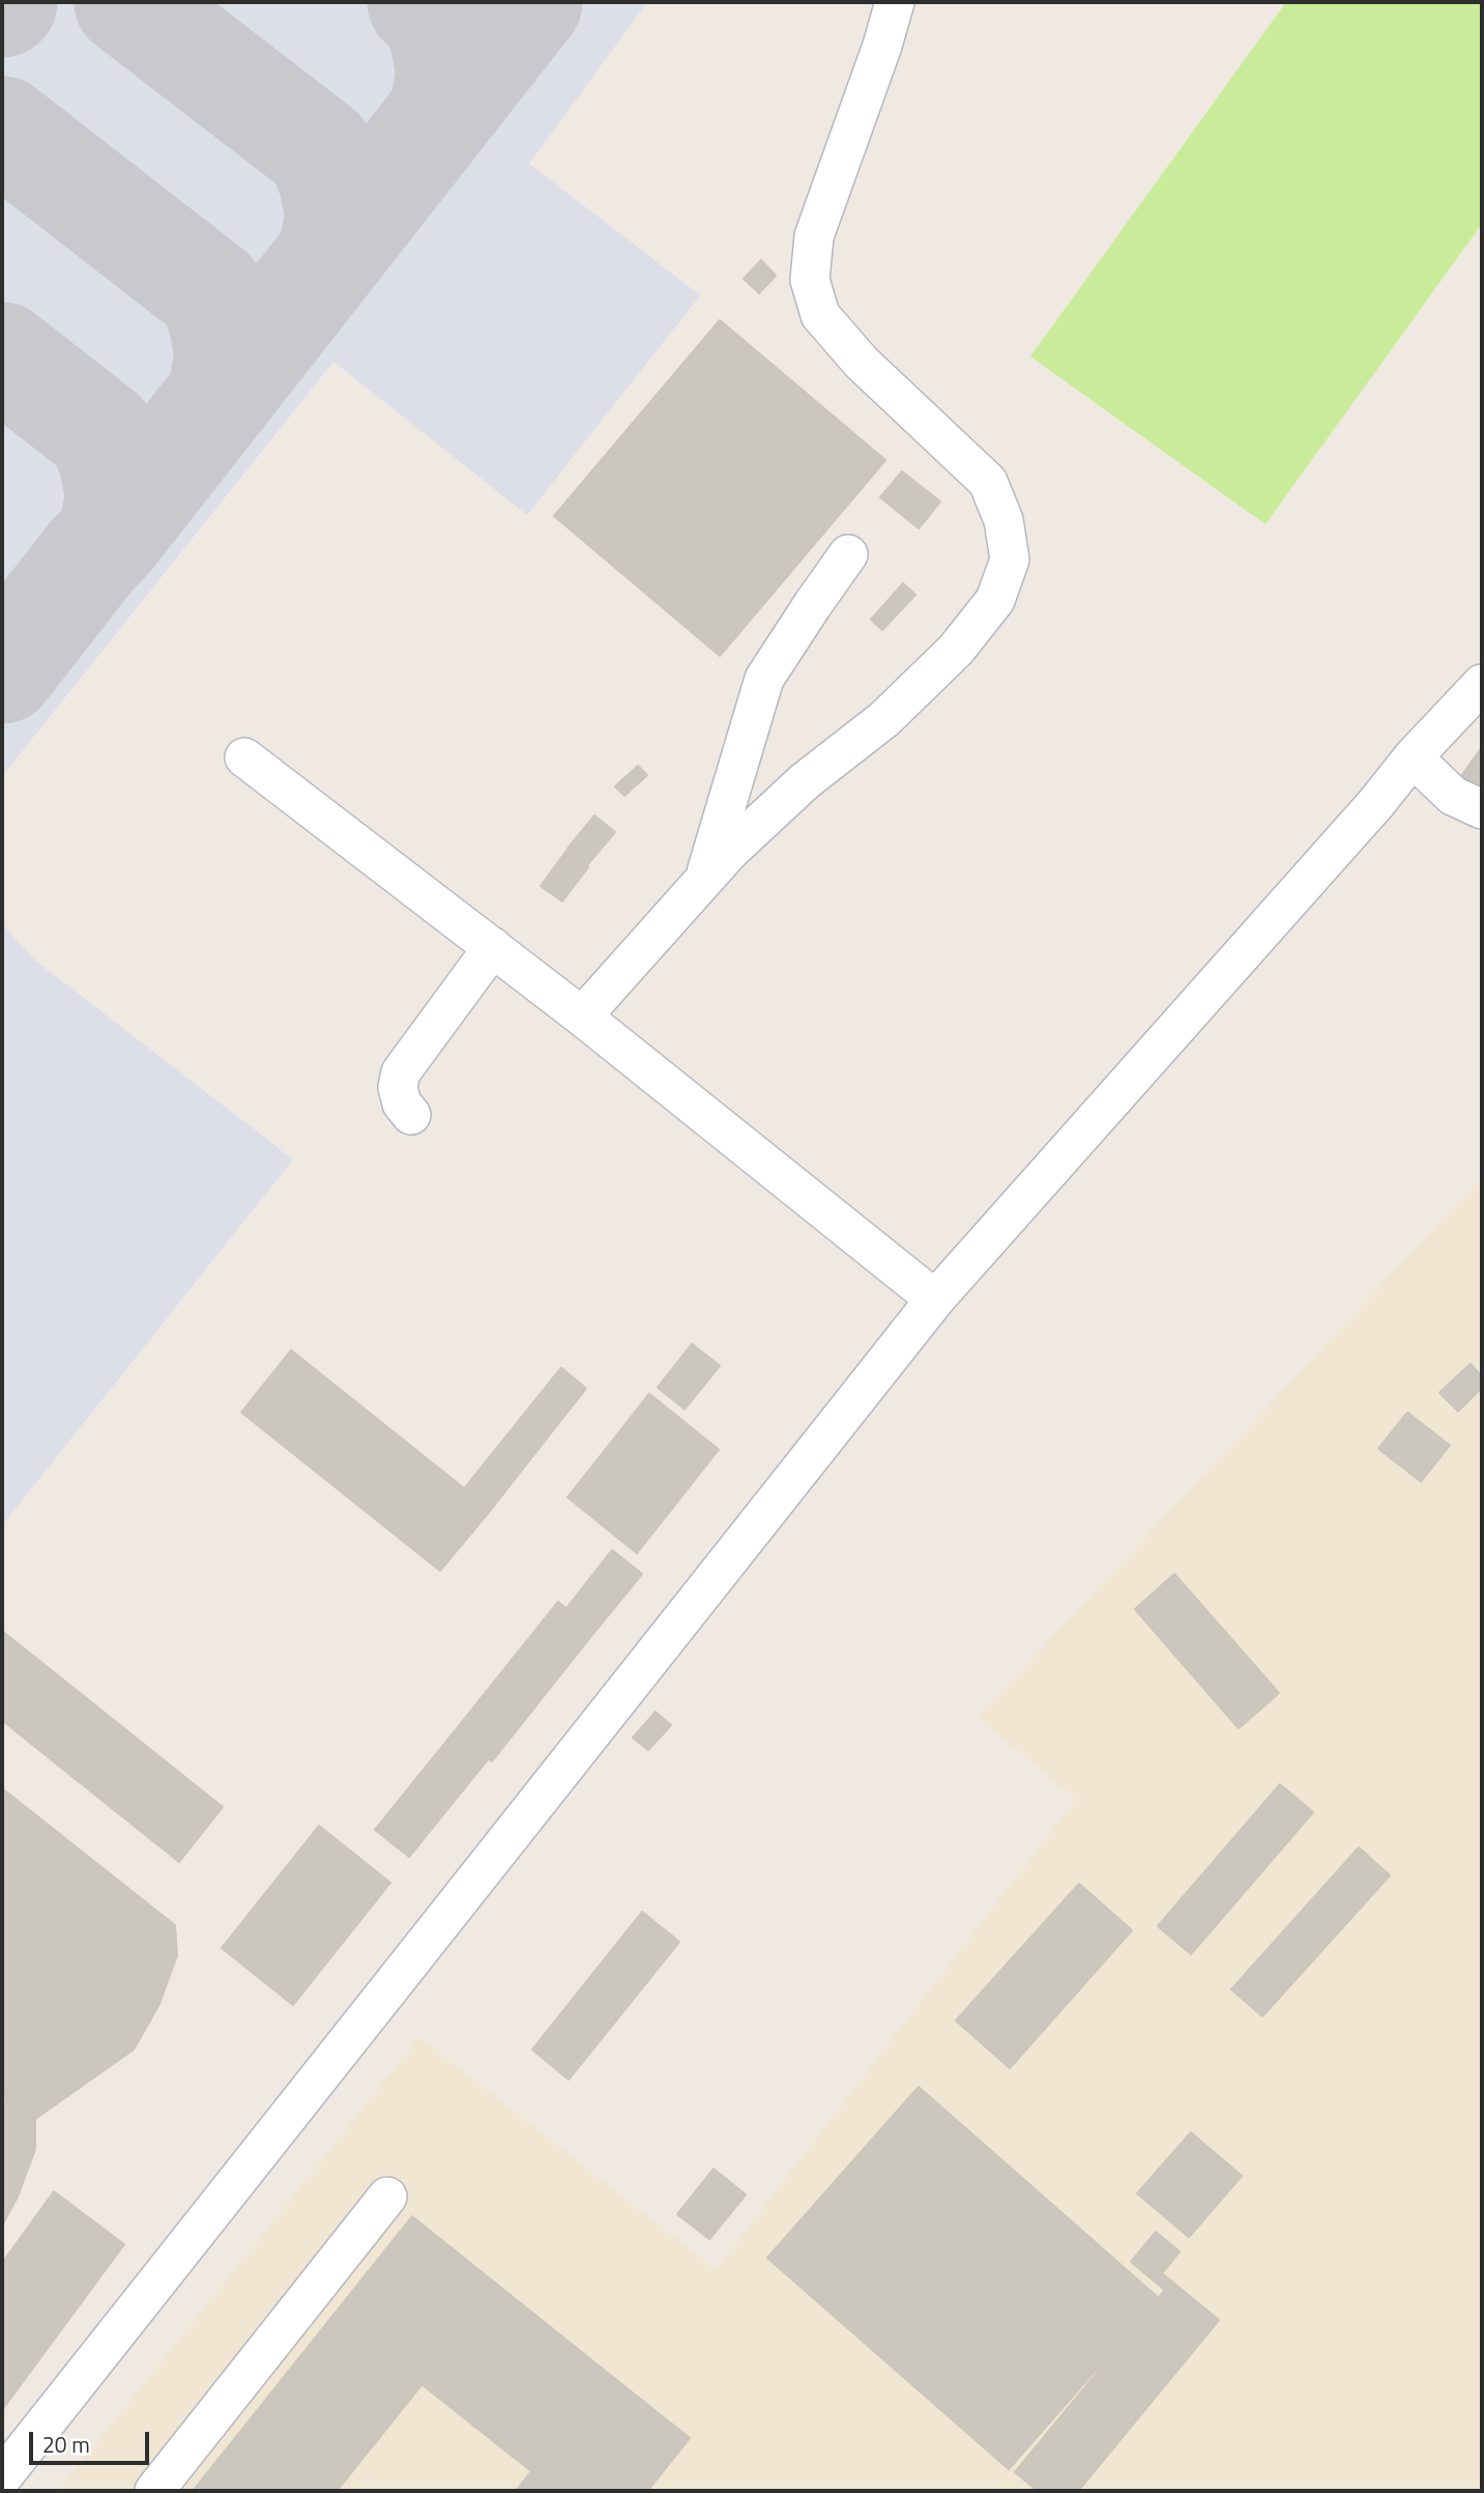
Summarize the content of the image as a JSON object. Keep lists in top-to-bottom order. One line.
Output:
{"scale_bar":"20 m"}
